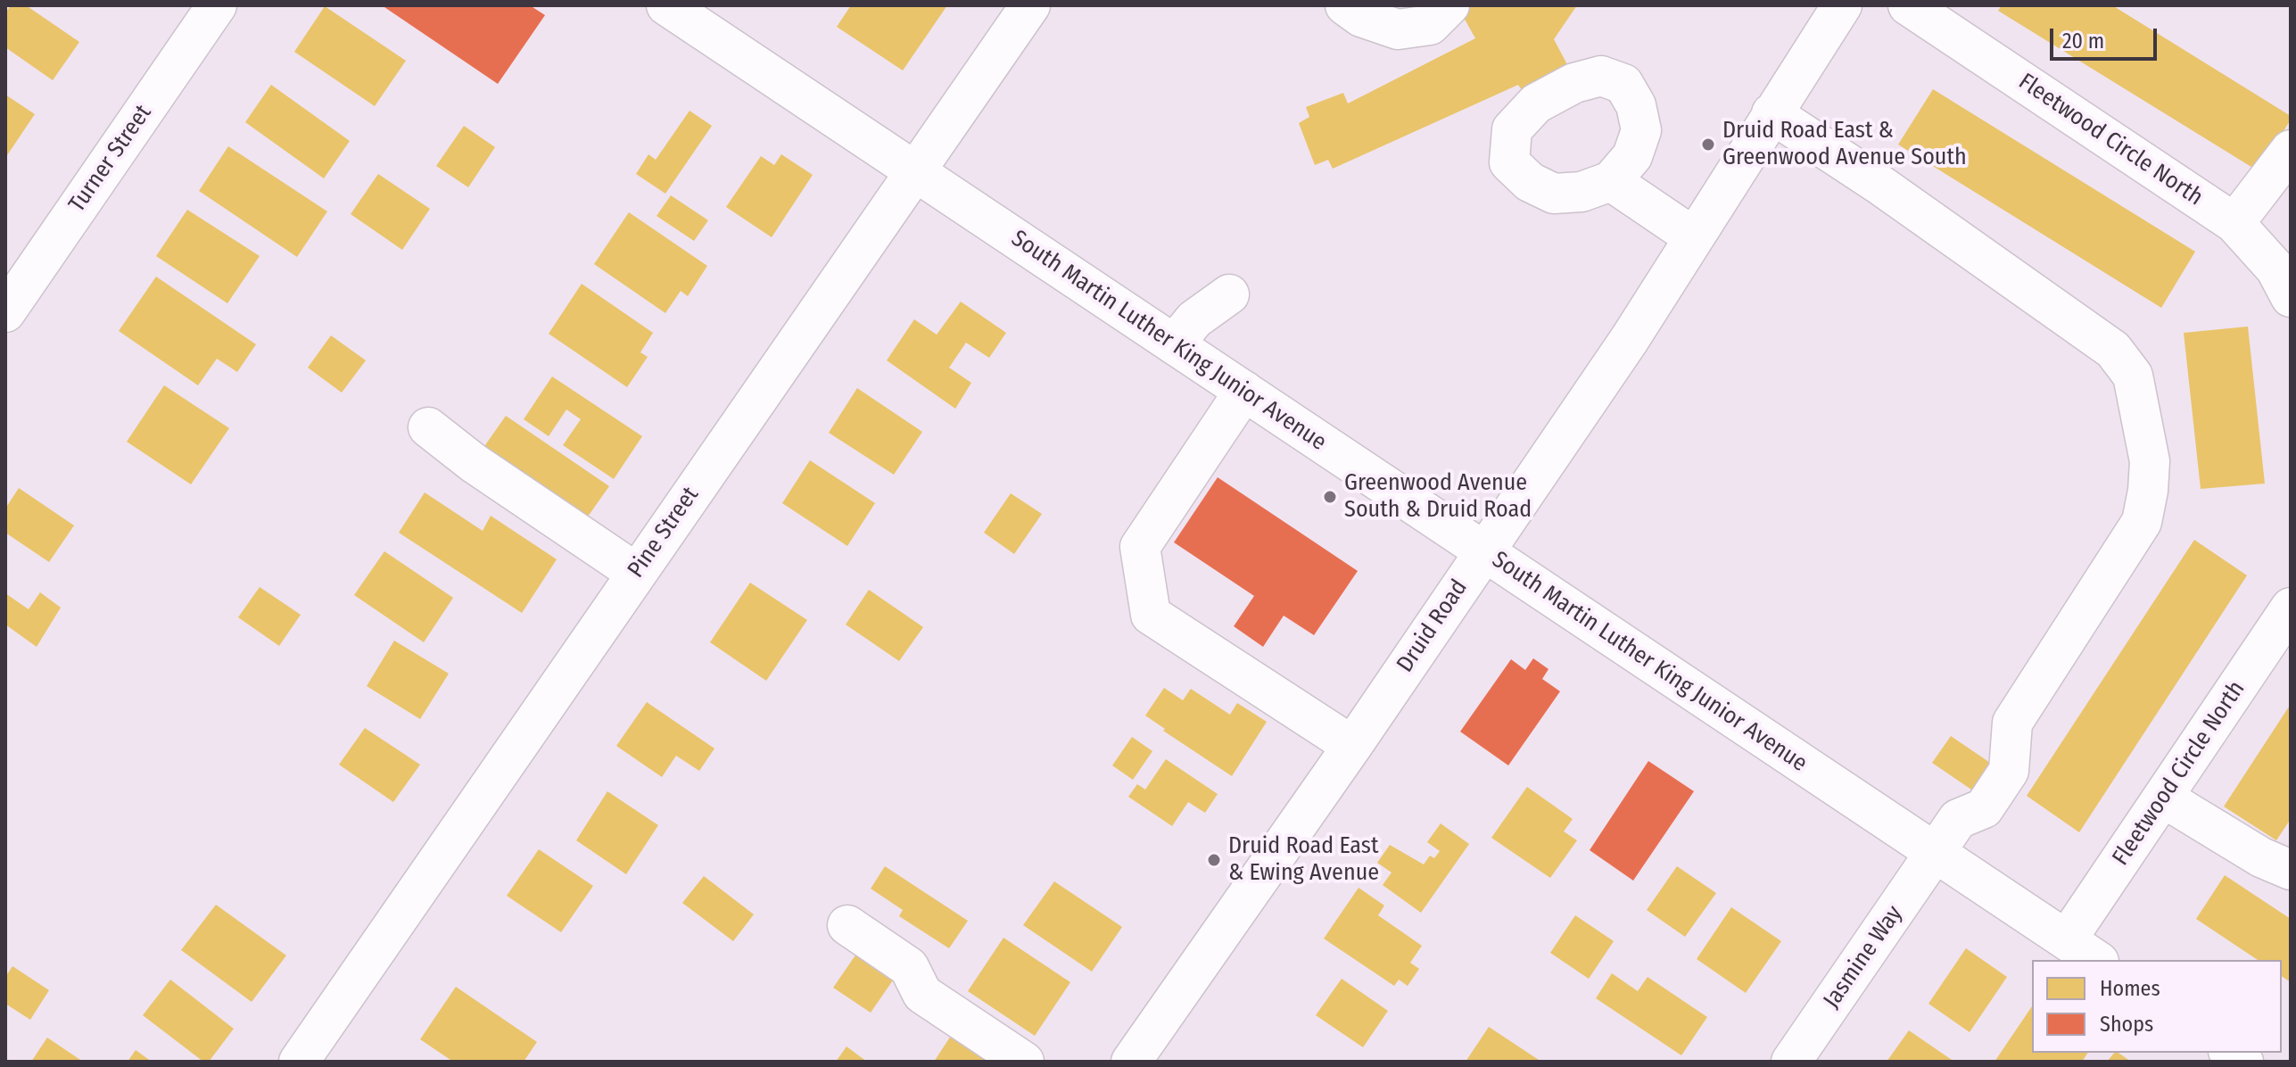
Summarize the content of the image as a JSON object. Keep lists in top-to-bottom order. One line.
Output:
{"streets":{"street":["Fleetwood Circle North","Turner Street","South Martin Luther King Junior Avenue","Pine Street","Druid Road","Jasmine Way"]},"crossings":[["Fleetwood Circle North","South Martin Luther King Junior Avenue"],["South Martin Luther King Junior Avenue","Pine Street"],["South Martin Luther King Junior Avenue","Druid Road"],["South Martin Luther King Junior Avenue","Jasmine Way"],["Druid Road","Jasmine Way"]],"places":["Druid Road East & Greenwood Avenue South","Greenwood Avenue South & Druid Road","Druid Road East & Ewing Avenue"],"legend":["Homes","Shops"],"scale_bar":"20 m"}
